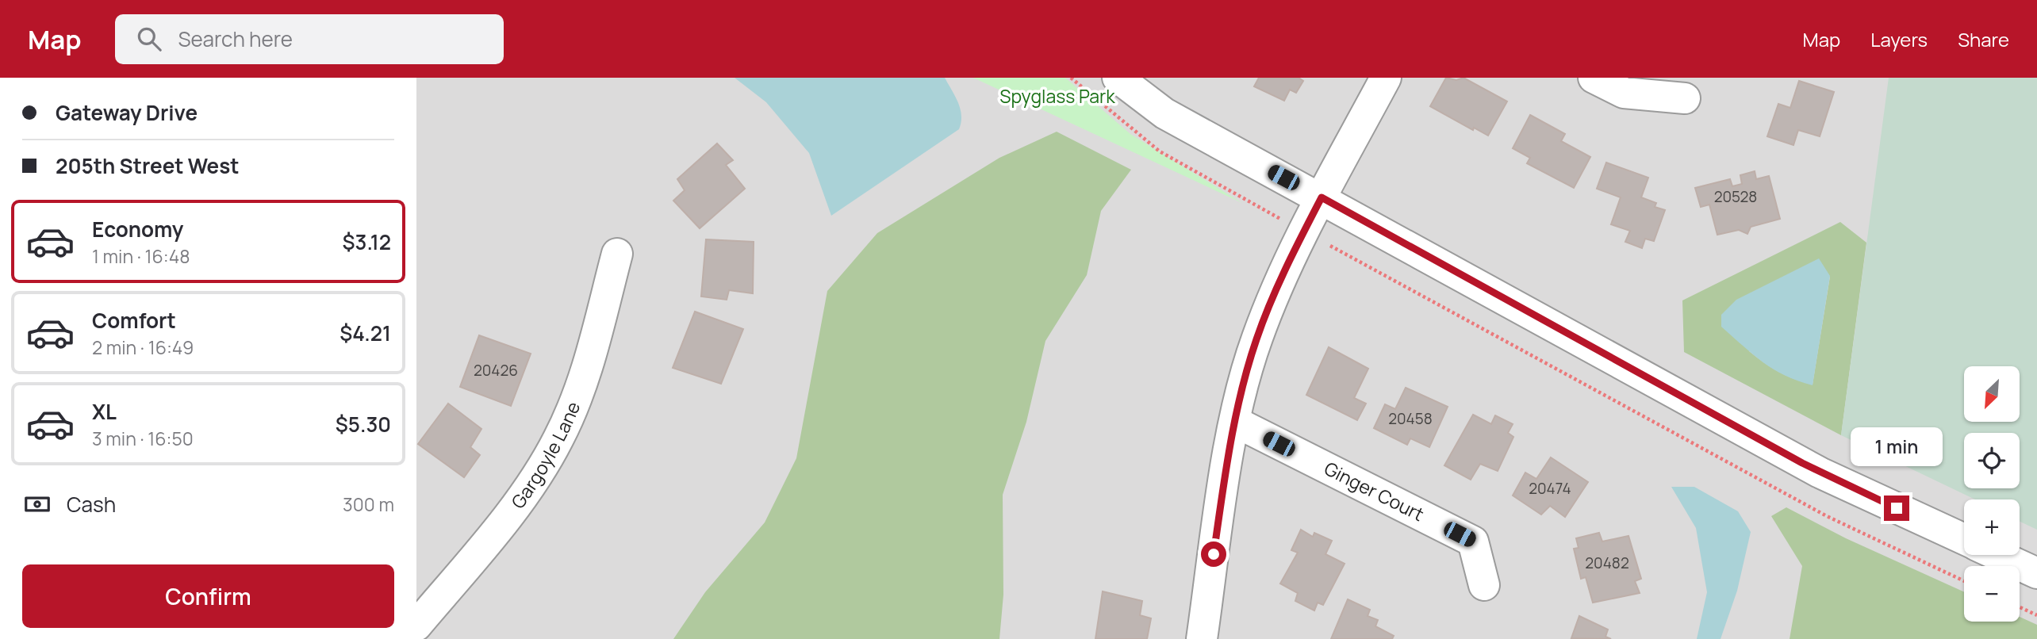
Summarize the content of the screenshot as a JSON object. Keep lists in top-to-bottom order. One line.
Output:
{"streets":{"street":["Gargoyle Lane","Ginger Court"]},"parks":["Spyglass Park"],"house_numbers":["20528","20426","20458","20474","20482"],"north":"bottom left","page":{"header":"Map","search":"Search here","nav":["Map","Layers","Share"],"banner":["Gateway Drive","205th Street West"],"list":[{"name":"Economy","note":"1 min · 16:48","value":"$3.12"},{"name":"Comfort","note":"2 min · 16:49","value":"$4.21"},{"name":"XL","note":"3 min · 16:50","value":"$5.30"}],"map_buttons":["+","−"],"bubble":"1 min","pay":["Cash","300 m"],"buttons":"Confirm"}}
